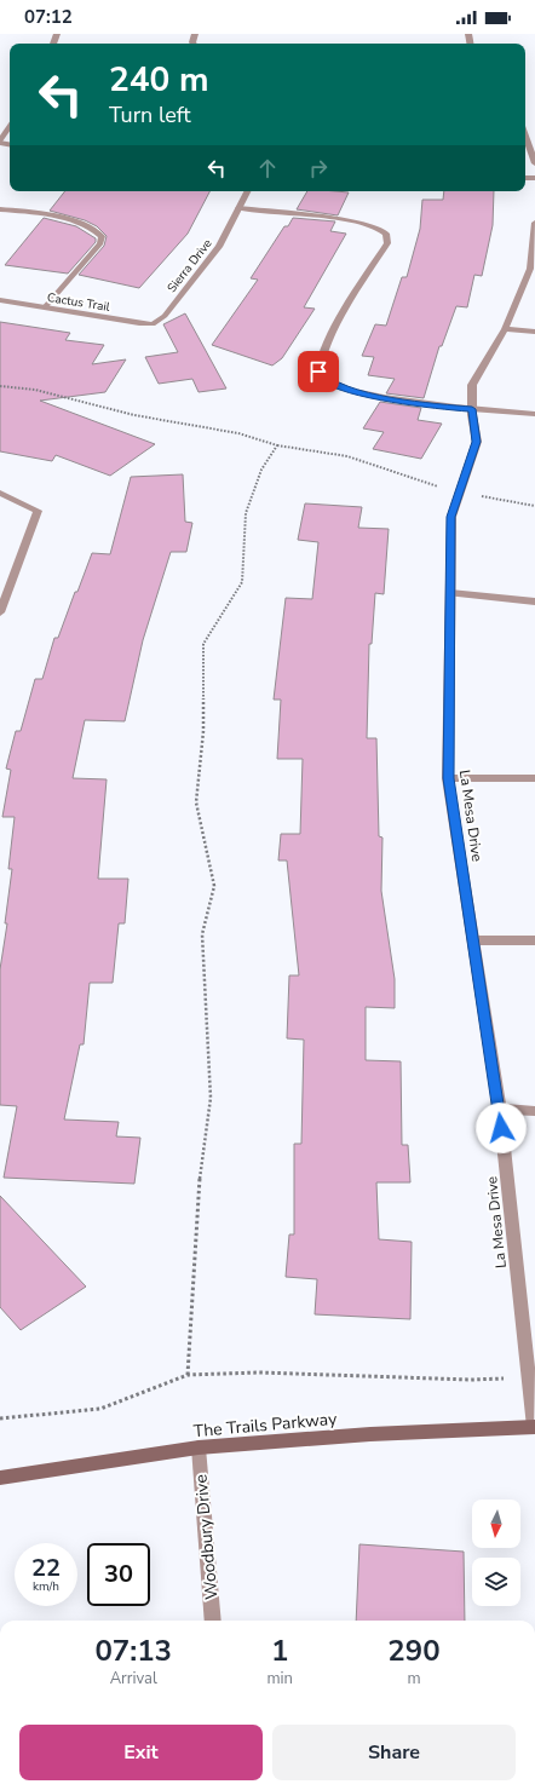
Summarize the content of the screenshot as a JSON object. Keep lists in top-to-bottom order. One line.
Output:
{"streets":{"street":["Sierra Drive","Cactus Trail","La Mesa Drive","The Trails Parkway","Woodbury Drive"]},"crossings":[["Sierra Drive","Cactus Trail"],["La Mesa Drive","The Trails Parkway"],["The Trails Parkway","Woodbury Drive"]],"north":"bottom","page":{"status":"07:12","turn":["240 m","Turn left"],"speed":"22 km/h","limit":"30","eta":["07:13","Arrival","1","min","290","m"],"buttons":["Exit","Share"]}}
